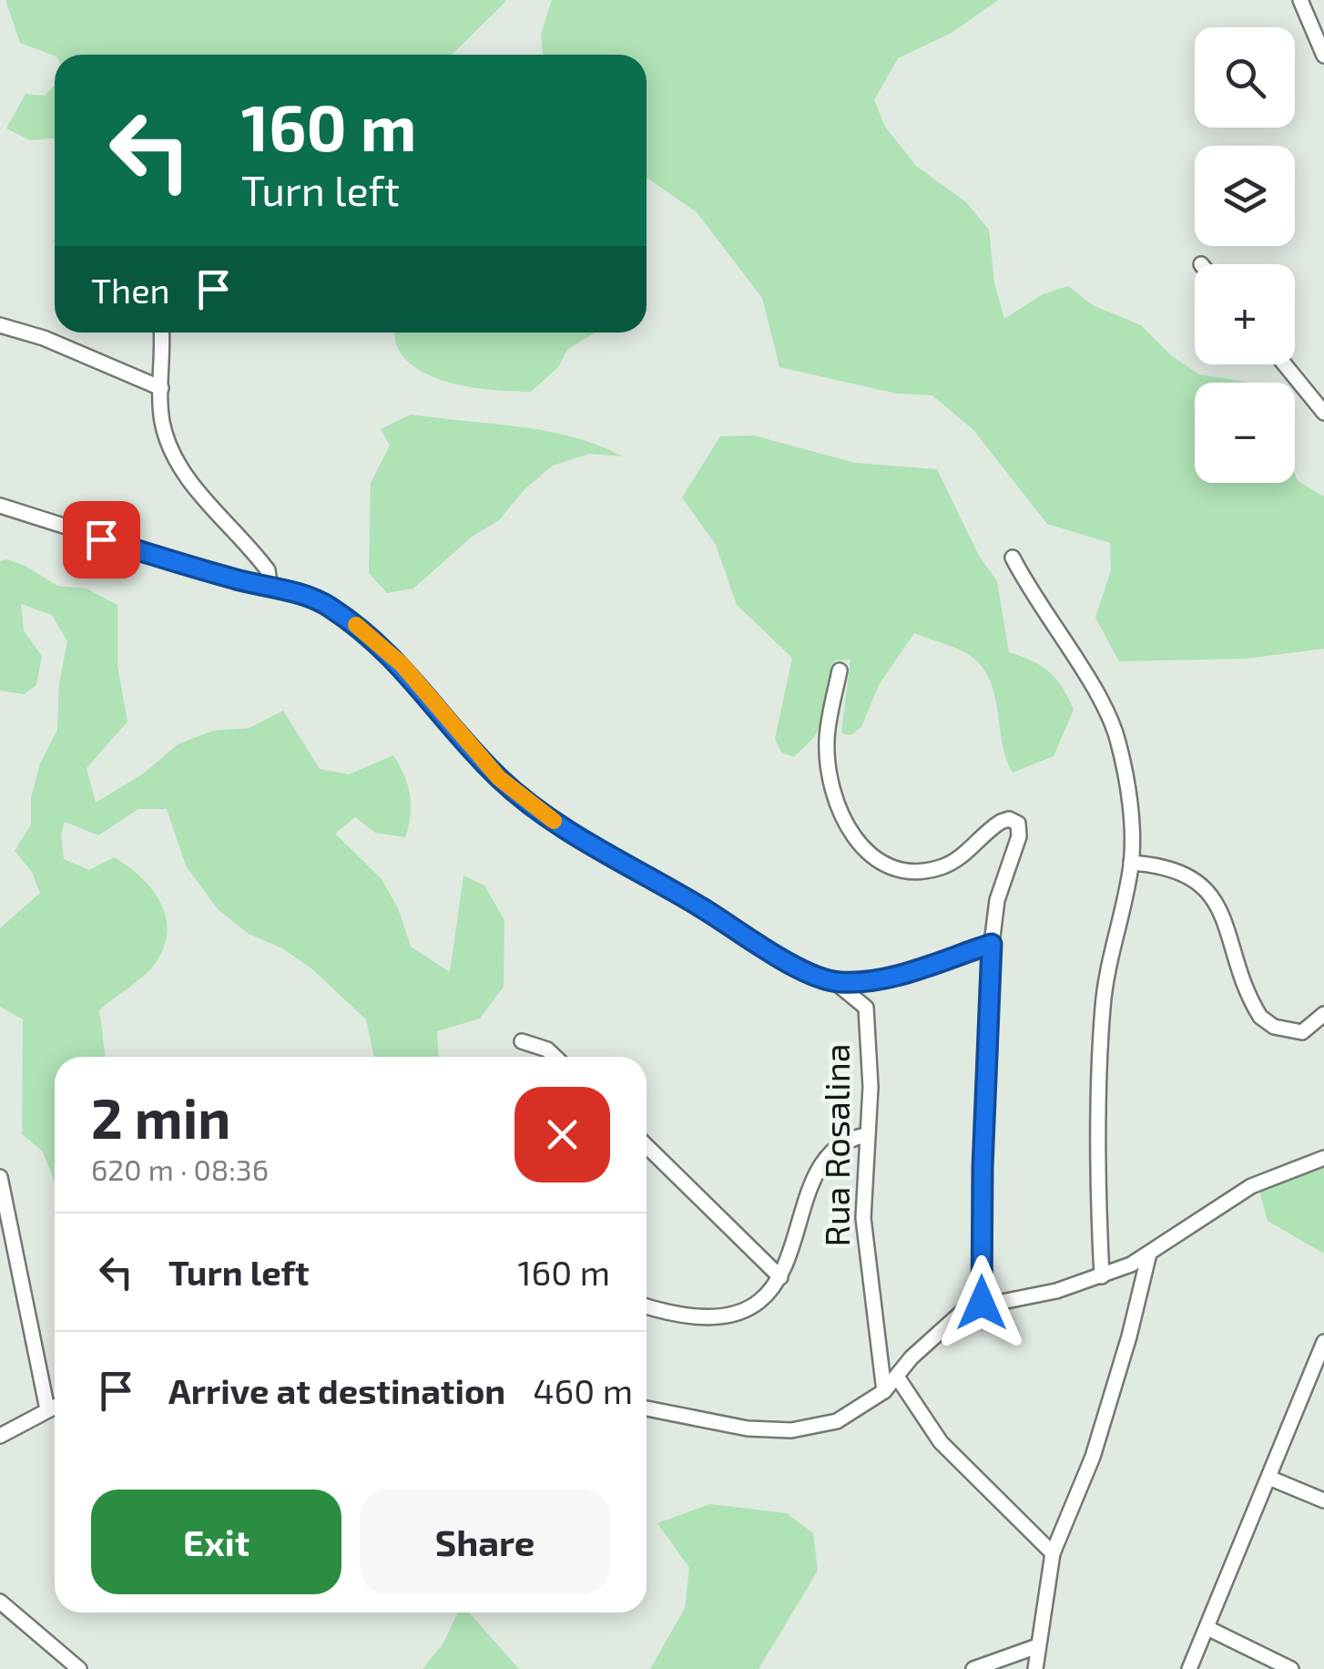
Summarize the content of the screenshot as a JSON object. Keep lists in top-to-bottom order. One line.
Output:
{"streets":{"street":["Rua Rosalina"]},"page":{"map_buttons":["+","−"],"turn":["160 m","Turn left"],"then":"Then","heading":["2 min","620 m · 08:36"],"list":[{"name":"Turn left","value":"160 m"},{"name":"Arrive at destination","value":"460 m"}],"buttons":["Exit","Share"]}}
